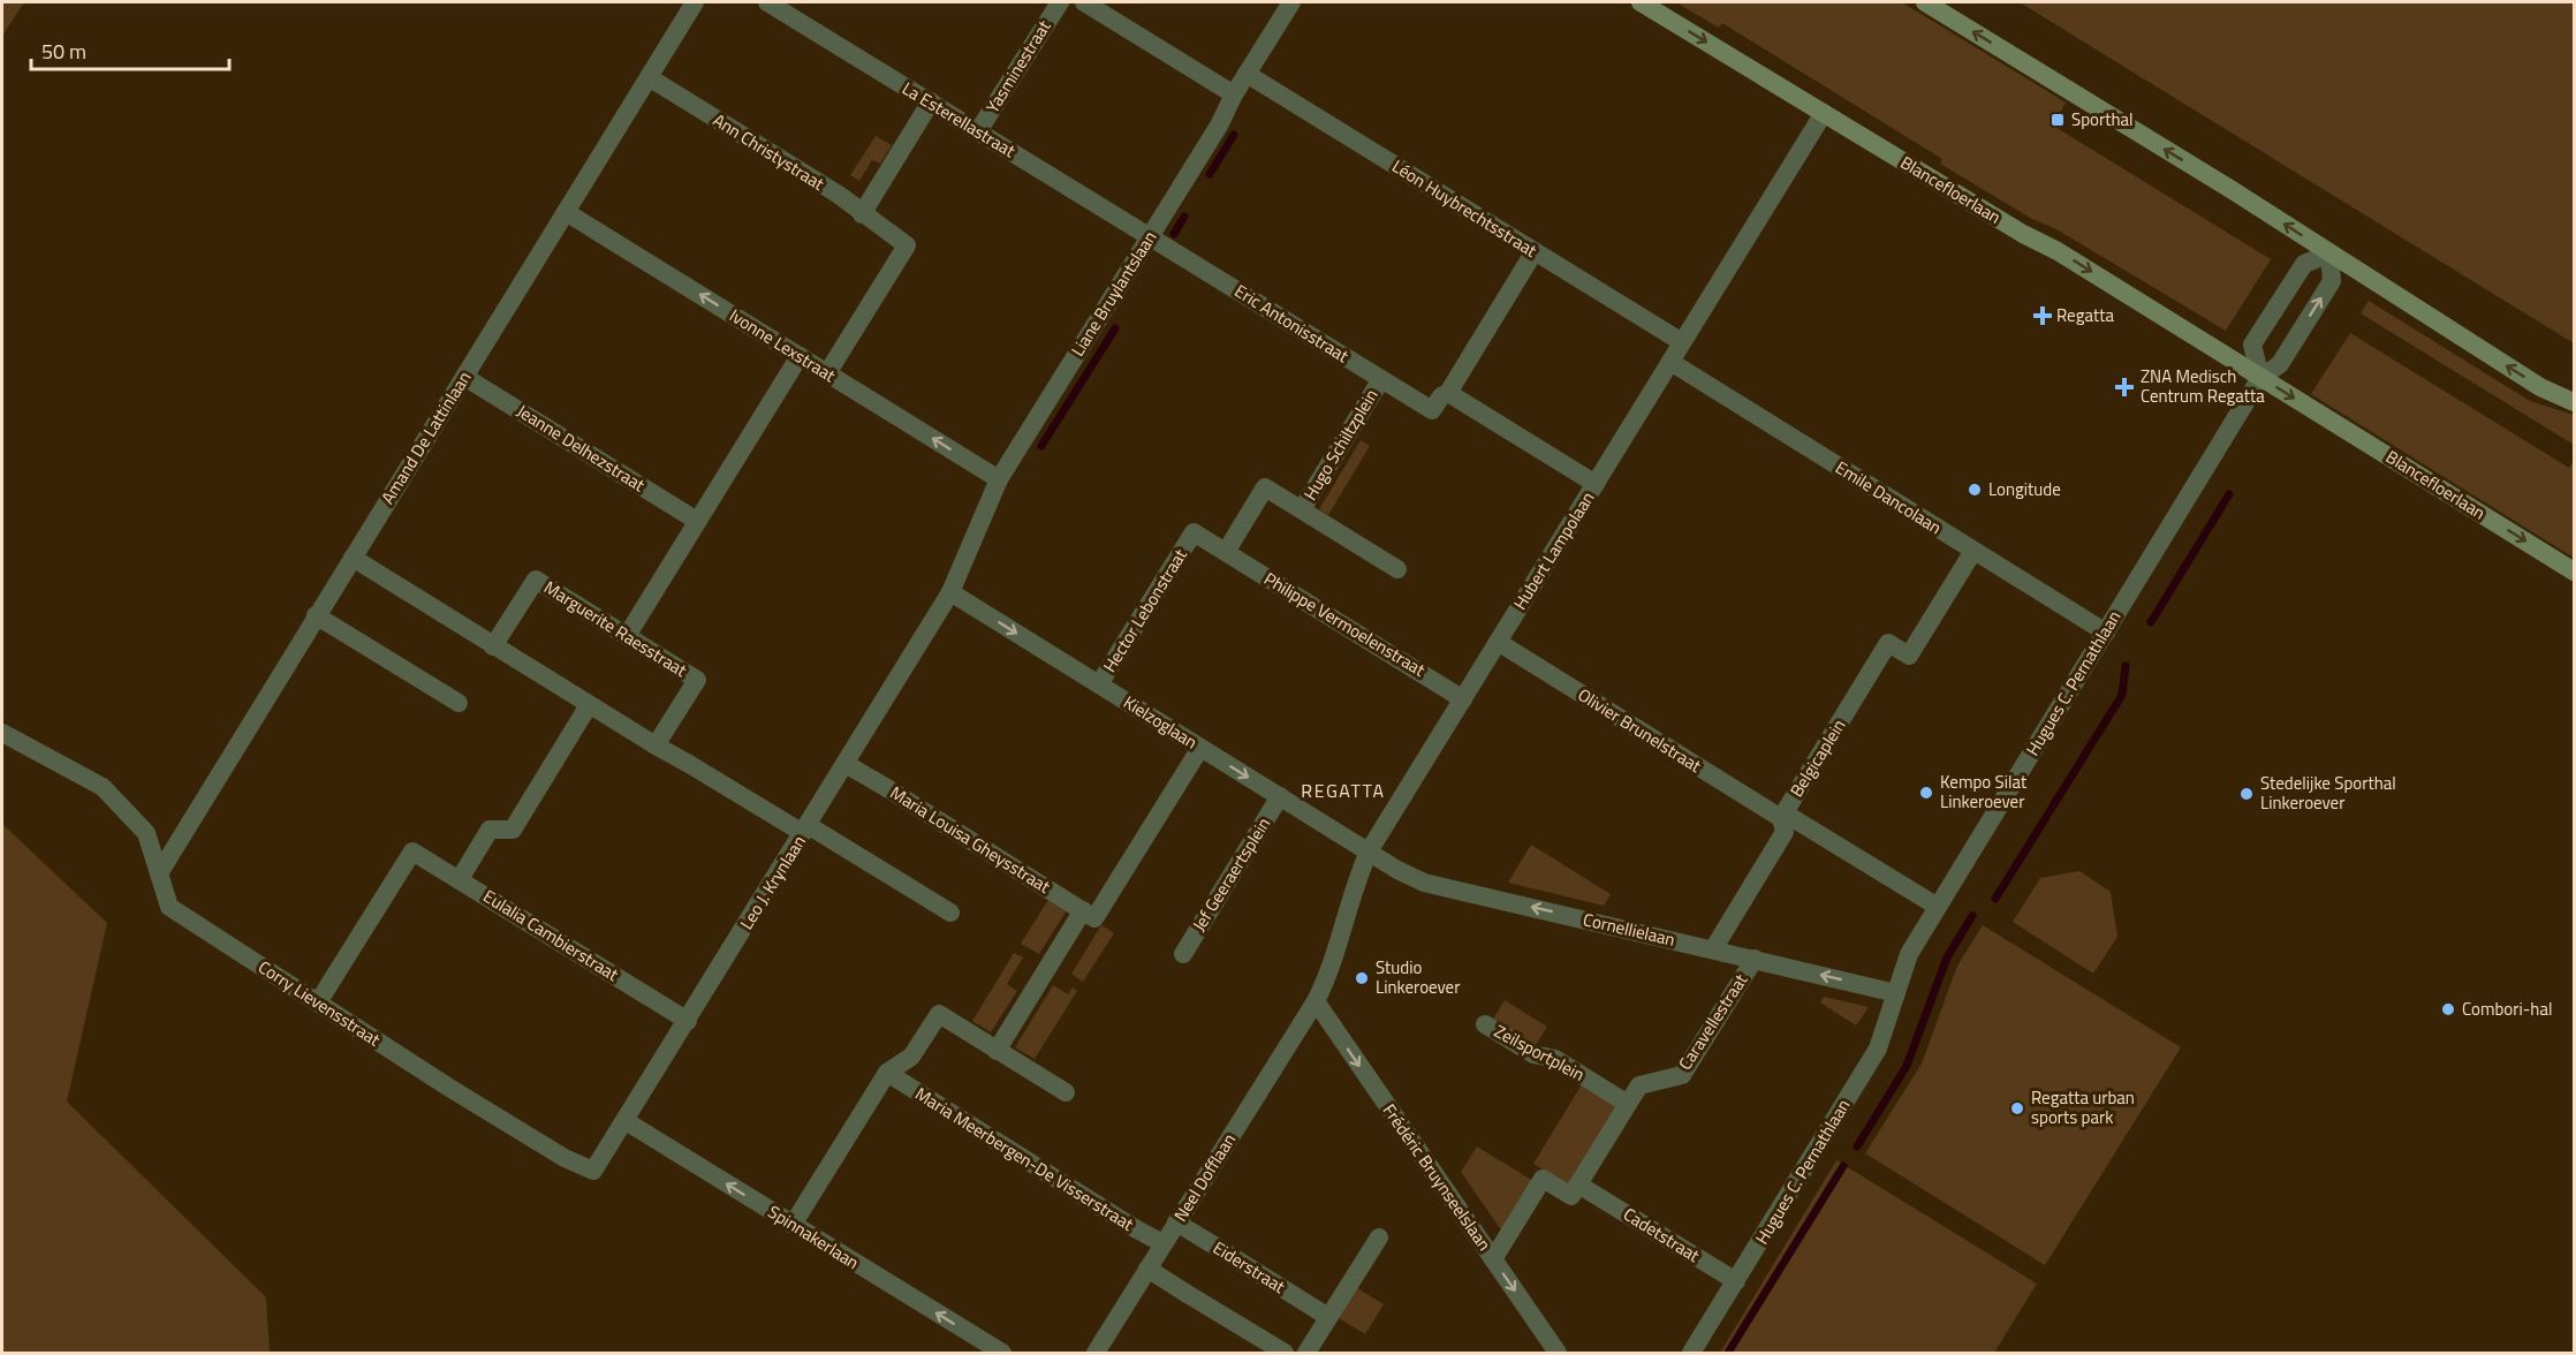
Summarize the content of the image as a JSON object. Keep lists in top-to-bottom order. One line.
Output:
{"streets":{"main road":["Blancefloerlaan"],"street":["Yasminestraat","La Esterellastraat","Ann Christystraat","Léon Huybrechtsstraat","Liane Bruylantslaan","Eric Antonisstraat","Ivonne Lexstraat","Amand De Lattinlaan","Hugo Schiltzplein","Jeanne Delhezstraat","Emile Dancolaan","Hubert Lampolaan","Hector Lebonstraat","Philippe Vermoelenstraat","Marguerite Raesstraat","Hugues C. Pernathlaan","Kielzoglaan","Olivier Brunelstraat","Belgicaplein","Maria Louisa Gheysstraat","Jef Geeraertsplein","Leo J. Krynlaan","Cornellielaan","Eulalia Cambierstraat","Corry Lievensstraat","Caravellestraat","Zeilsportplein","Maria Meerbergen-De Visserstraat","Neel Dofflaan","Frédéric Bruynseelslaan","Cadetstraat","Spinnakerlaan","Eiderstraat"]},"crossings":[["Yasminestraat","La Esterellastraat"],["La Esterellastraat","Liane Bruylantslaan"],["La Esterellastraat","Eric Antonisstraat"],["Ann Christystraat","Ivonne Lexstraat"],["Ann Christystraat","Amand De Lattinlaan"],["Blancefloerlaan","Hubert Lampolaan"],["Blancefloerlaan","Hugues C. Pernathlaan"],["Léon Huybrechtsstraat","Liane Bruylantslaan"],["Léon Huybrechtsstraat","Hubert Lampolaan"],["Liane Bruylantslaan","Eric Antonisstraat"],["Liane Bruylantslaan","Ivonne Lexstraat"],["Liane Bruylantslaan","Kielzoglaan"],["Liane Bruylantslaan","Leo J. Krynlaan"],["Eric Antonisstraat","Hugo Schiltzplein"],["Ivonne Lexstraat","Amand De Lattinlaan"],["Amand De Lattinlaan","Jeanne Delhezstraat"],["Amand De Lattinlaan","Corry Lievensstraat"],["Hugo Schiltzplein","Hector Lebonstraat"],["Hugo Schiltzplein","Philippe Vermoelenstraat"],["Emile Dancolaan","Hubert Lampolaan"],["Emile Dancolaan","Hugues C. Pernathlaan"],["Emile Dancolaan","Belgicaplein"],["Hubert Lampolaan","Philippe Vermoelenstraat"],["Hubert Lampolaan","Kielzoglaan"],["Hubert Lampolaan","Olivier Brunelstraat"],["Hubert Lampolaan","Cornellielaan"],["Hubert Lampolaan","Neel Dofflaan"],["Hubert Lampolaan","Frédéric Bruynseelslaan"],["Hector Lebonstraat","Philippe Vermoelenstraat"],["Hector Lebonstraat","Kielzoglaan"],["Hugues C. Pernathlaan","Olivier Brunelstraat"],["Hugues C. Pernathlaan","Cornellielaan"],["Hugues C. Pernathlaan","Cadetstraat"],["Kielzoglaan","Jef Geeraertsplein"],["Kielzoglaan","Leo J. Krynlaan"],["Kielzoglaan","Cornellielaan"],["Olivier Brunelstraat","Belgicaplein"],["Belgicaplein","Cornellielaan"],["Maria Louisa Gheysstraat","Leo J. Krynlaan"],["Leo J. Krynlaan","Eulalia Cambierstraat"],["Leo J. Krynlaan","Corry Lievensstraat"],["Leo J. Krynlaan","Spinnakerlaan"],["Cornellielaan","Caravellestraat"],["Eulalia Cambierstraat","Corry Lievensstraat"],["Caravellestraat","Zeilsportplein"],["Maria Meerbergen-De Visserstraat","Neel Dofflaan"],["Neel Dofflaan","Frédéric Bruynseelslaan"],["Neel Dofflaan","Eiderstraat"]],"one_way":["Ivonne Lexstraat","Kielzoglaan","Cornellielaan","Frédéric Bruynseelslaan","Spinnakerlaan"],"districts":["REGATTA"],"places":{"transit":["Sporthal"],"health":["Regatta","ZNA Medisch Centrum Regatta"],"other":["Longitude","Kempo Silat Linkeroever","Stedelijke Sporthal Linkeroever","Studio Linkeroever","Combori-hal","Regatta urban sports park"]},"scale_bar":"50 m"}
